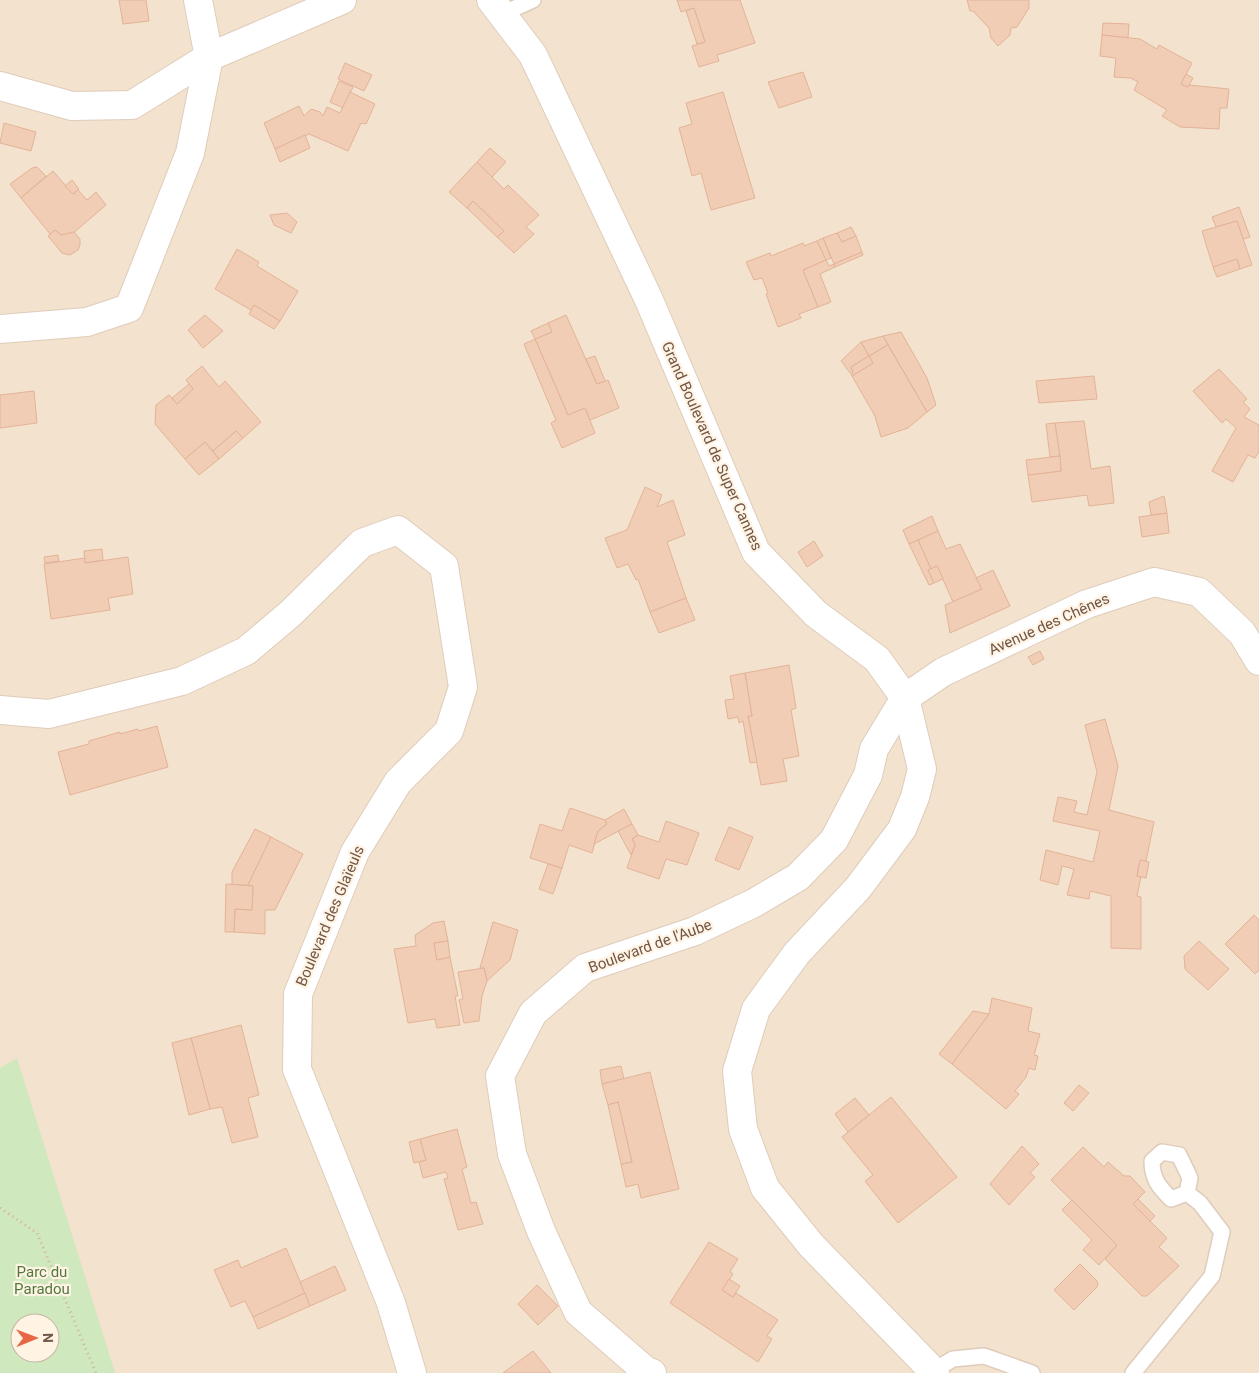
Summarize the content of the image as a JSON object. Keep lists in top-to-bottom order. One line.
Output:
{"streets":{"street":["Grand Boulevard de Super Cannes","Avenue des Chênes","Boulevard des Glaïeuls","Boulevard de l'Aube"]},"crossings":[["Grand Boulevard de Super Cannes","Avenue des Chênes"],["Grand Boulevard de Super Cannes","Boulevard de l'Aube"],["Avenue des Chênes","Boulevard de l'Aube"]],"parks":["Parc du Paradou"],"north":"right"}
